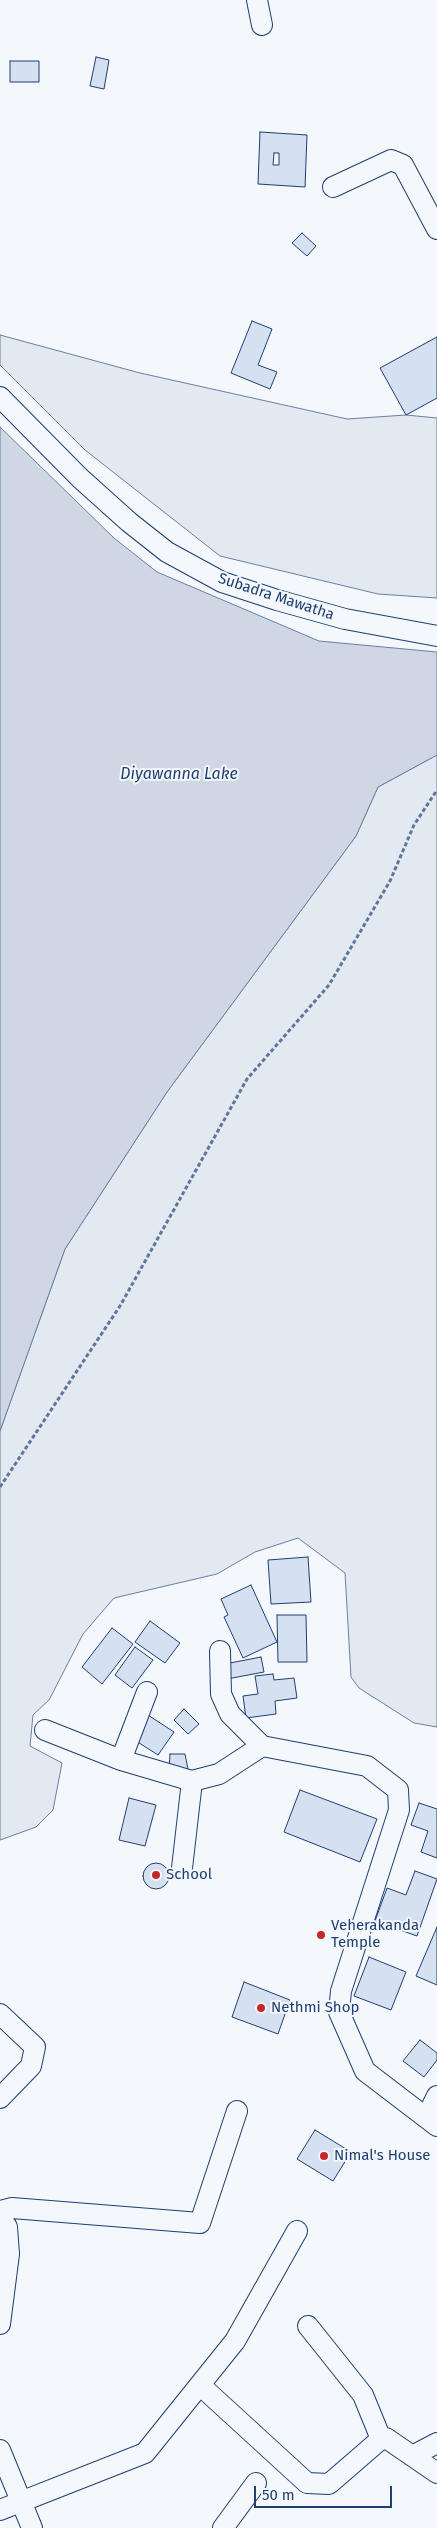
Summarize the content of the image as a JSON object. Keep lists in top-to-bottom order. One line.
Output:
{"streets":{"street":["Subadra Mawatha"]},"water":["Diyawanna Lake"],"places":["School","Veherakanda Temple","Nethmi Shop","Nimal's House"],"scale_bar":"50 m"}
